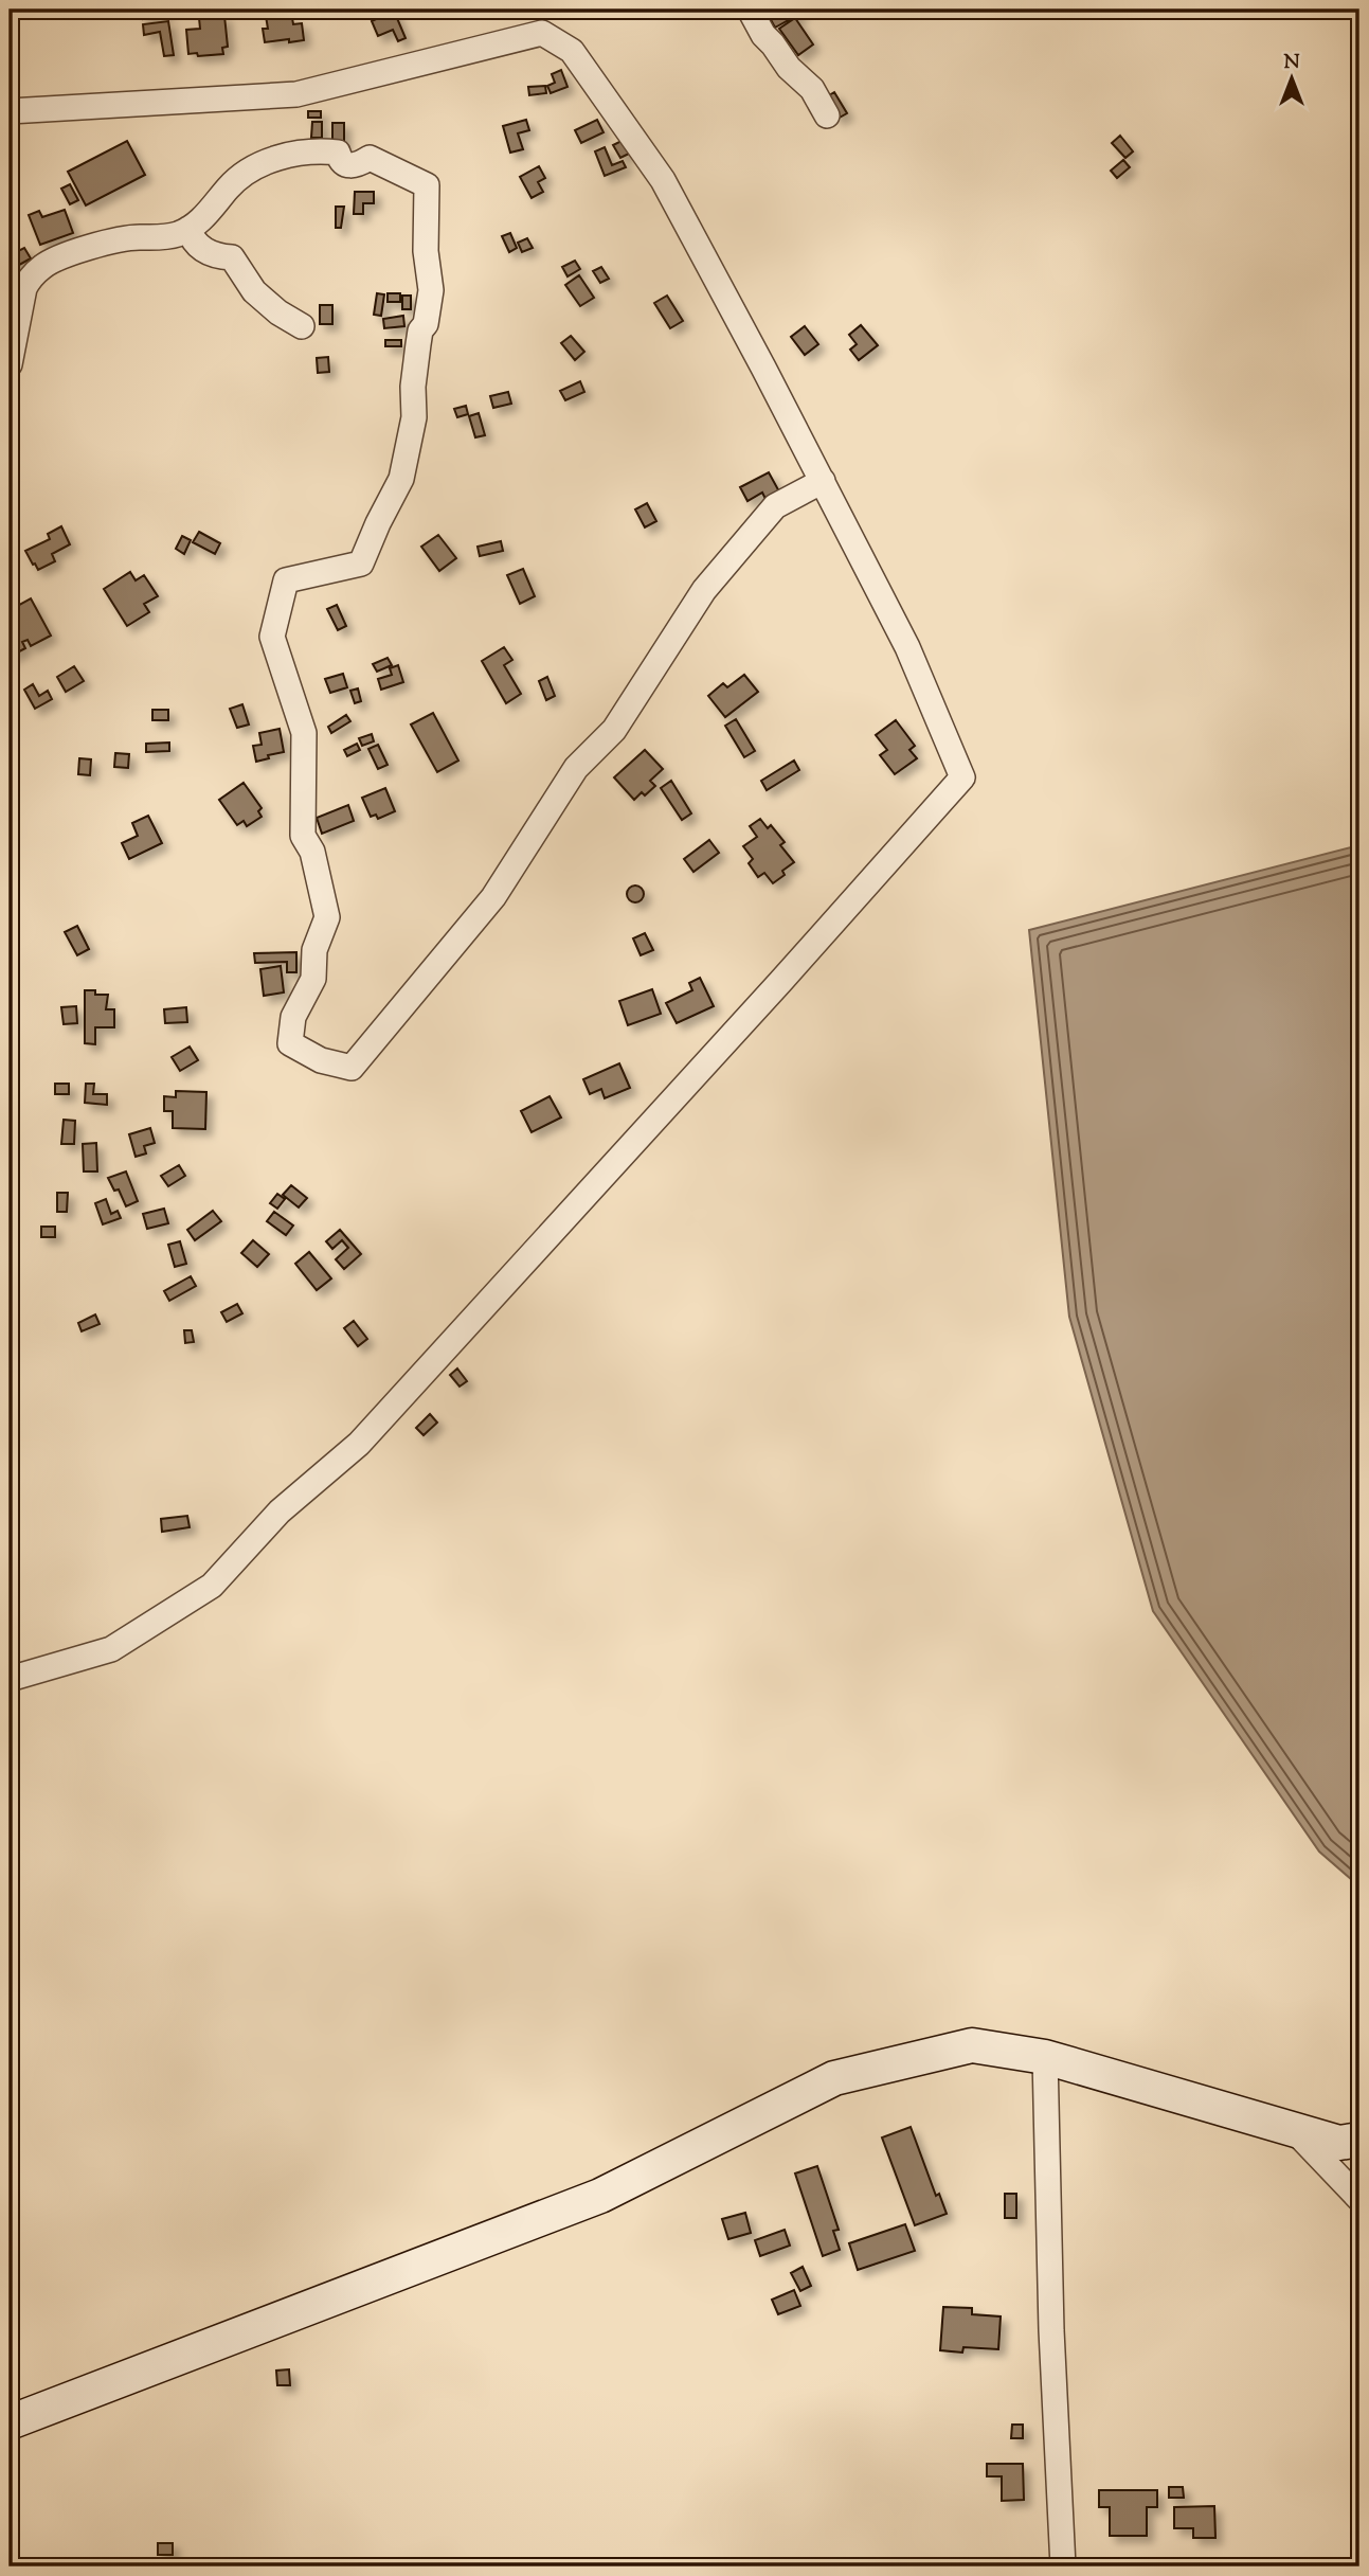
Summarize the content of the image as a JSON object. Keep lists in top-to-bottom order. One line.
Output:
{"north":"top"}
